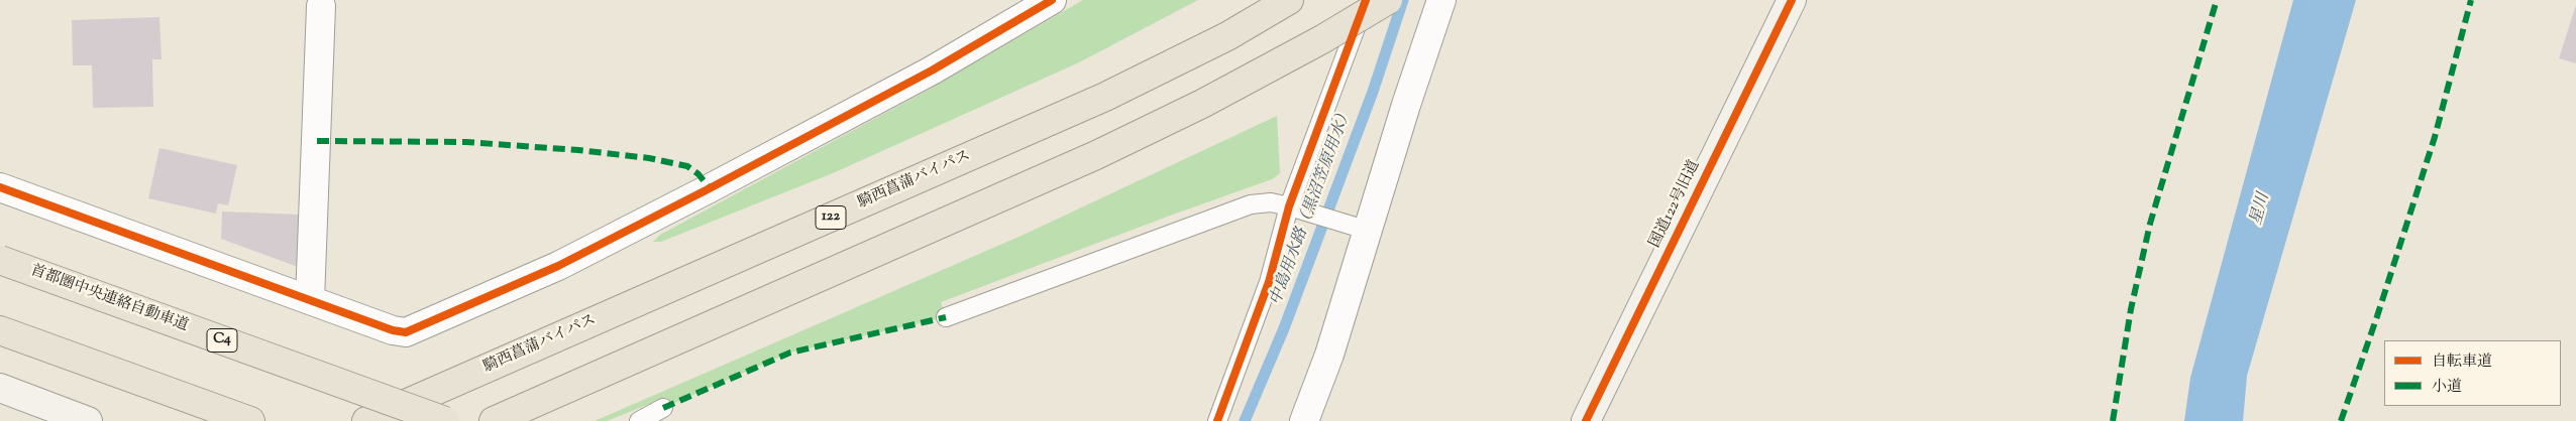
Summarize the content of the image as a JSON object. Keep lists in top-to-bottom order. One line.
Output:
{"streets":{"highway":["騎西菖蒲バイパス","122","首都圏中央連絡自動車道","C4"],"street":["国道122号旧道"]},"water":["中島用水路（黒沼笠原用水）","星川"],"legend":["自転車道","小道"]}
